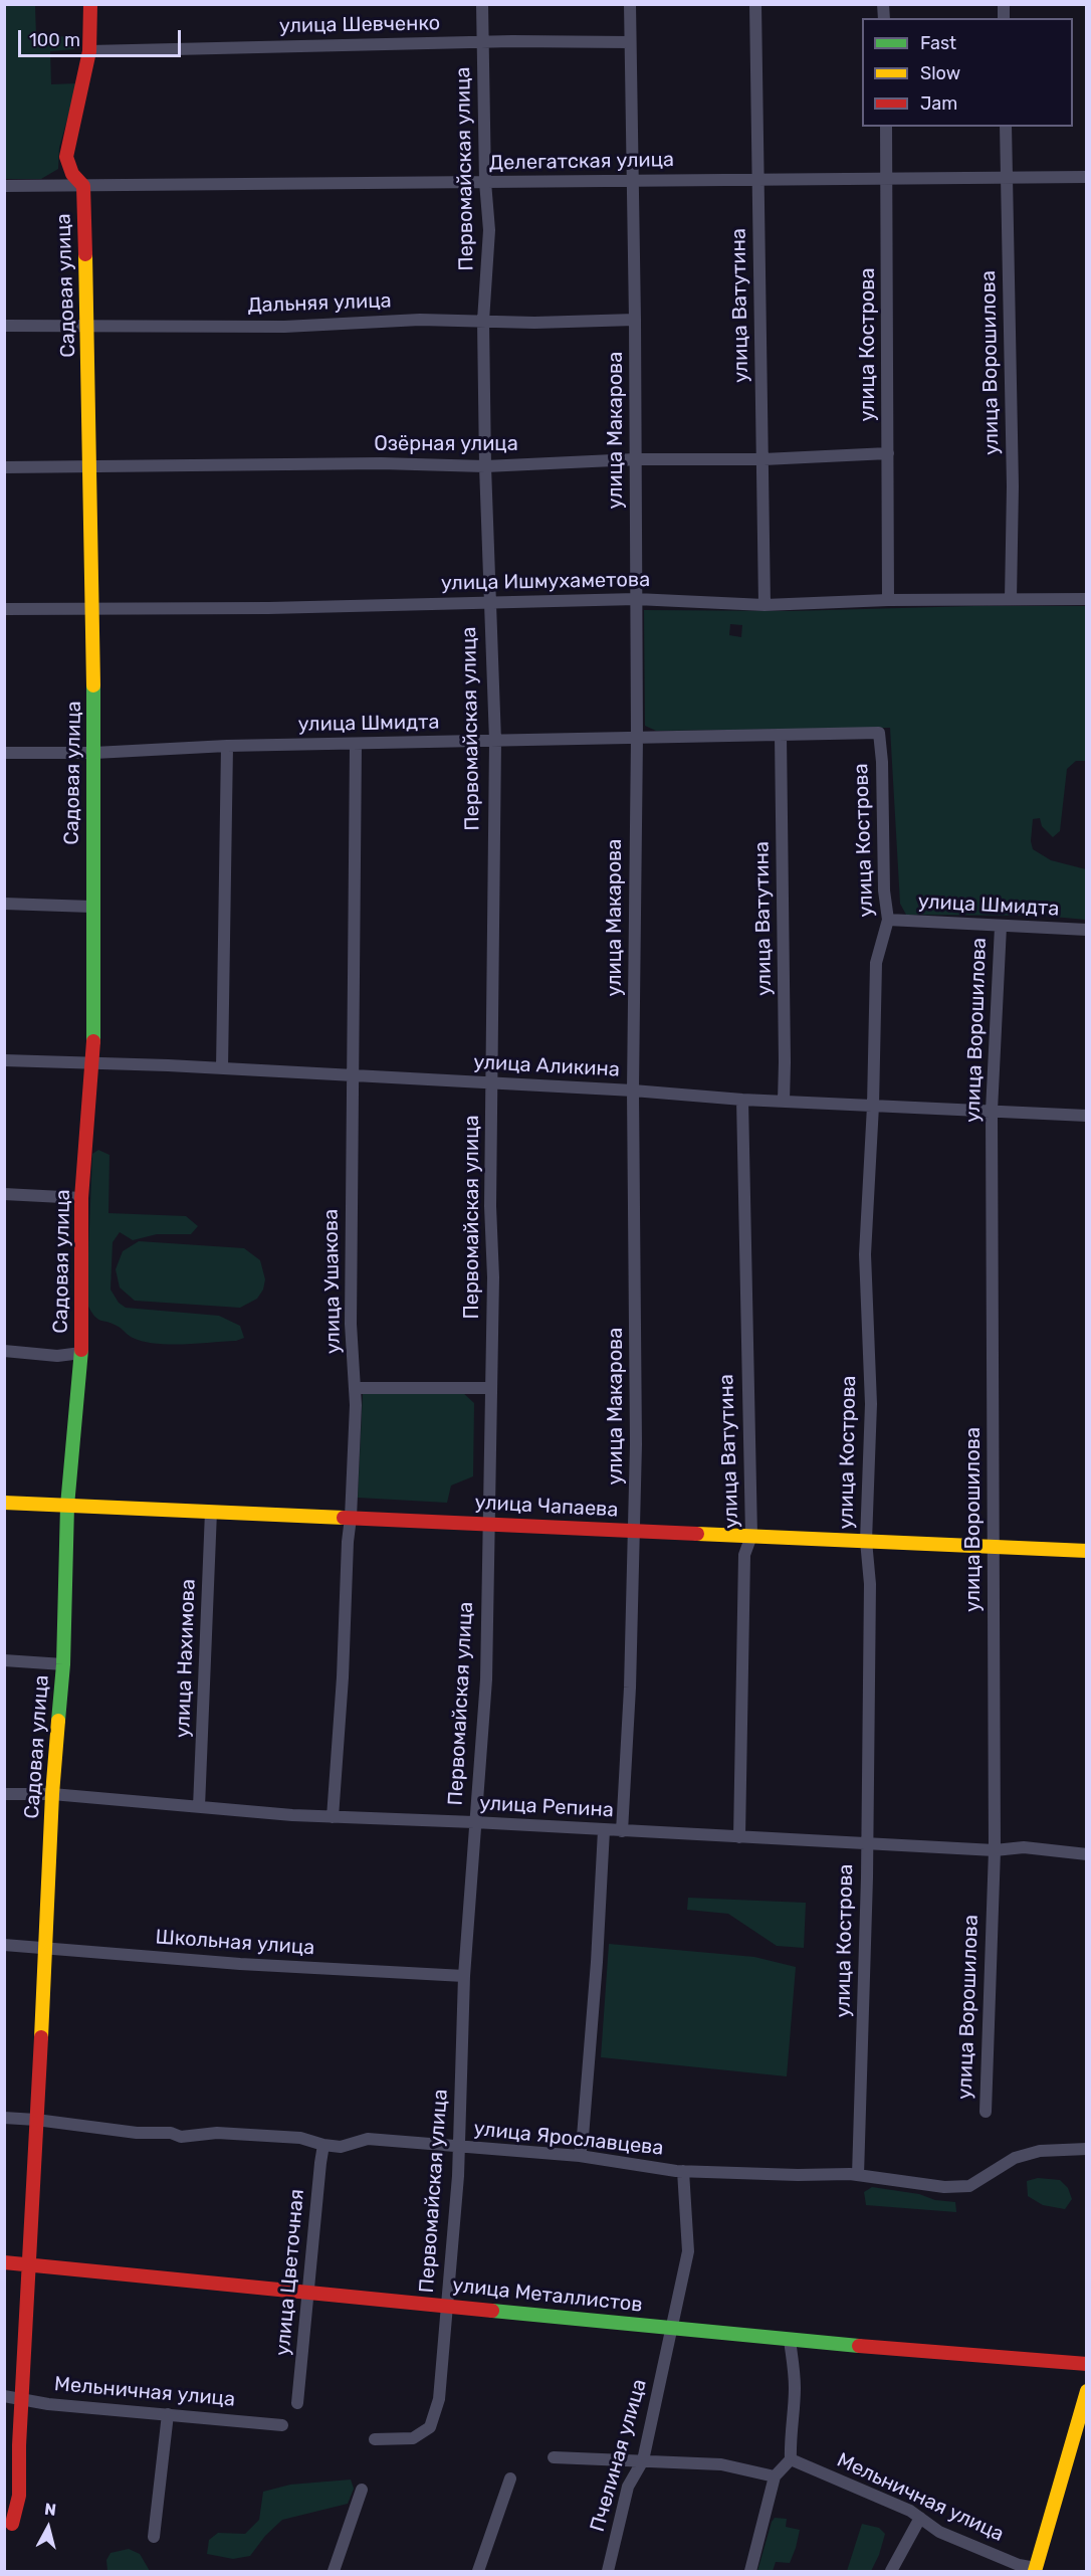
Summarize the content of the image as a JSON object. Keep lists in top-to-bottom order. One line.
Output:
{"streets":{"street":["улица Шевченко","Делегатская улица","Первомайская улица","Садовая улица","Дальняя улица","улица Ватутина","улица Кострова","улица Ворошилова","улица Макарова","Озёрная улица","улица Ишмухаметова","улица Шмидта","улица Аликина","улица Ушакова","улица Чапаева","улица Нахимова","улица Репина","Школьная улица","улица Ярославцева","улица Цветочная","улица Металлистов","Мельничная улица","Пчелиная улица"]},"crossings":[["улица Шевченко","Первомайская улица"],["улица Шевченко","Садовая улица"],["улица Шевченко","улица Макарова"],["Делегатская улица","Первомайская улица"],["Делегатская улица","Садовая улица"],["Делегатская улица","улица Ватутина"],["Делегатская улица","улица Кострова"],["Делегатская улица","улица Ворошилова"],["Делегатская улица","улица Макарова"],["Первомайская улица","Дальняя улица"],["Первомайская улица","Озёрная улица"],["Первомайская улица","улица Ишмухаметова"],["Первомайская улица","улица Шмидта"],["Первомайская улица","улица Аликина"],["Первомайская улица","улица Чапаева"],["Первомайская улица","улица Репина"],["Первомайская улица","Школьная улица"],["Первомайская улица","улица Ярославцева"],["Первомайская улица","улица Металлистов"],["Садовая улица","Дальняя улица"],["Садовая улица","Озёрная улица"],["Садовая улица","улица Ишмухаметова"],["Садовая улица","улица Шмидта"],["Садовая улица","улица Аликина"],["Садовая улица","улица Чапаева"],["Садовая улица","улица Репина"],["Садовая улица","Школьная улица"],["Садовая улица","улица Ярославцева"],["Садовая улица","улица Металлистов"],["Садовая улица","Мельничная улица"],["Дальняя улица","улица Макарова"],["улица Ватутина","Озёрная улица"],["улица Ватутина","улица Ишмухаметова"],["улица Ватутина","улица Шмидта"],["улица Ватутина","улица Аликина"],["улица Ватутина","улица Чапаева"],["улица Ватутина","улица Репина"],["улица Кострова","Озёрная улица"],["улица Кострова","улица Ишмухаметова"],["улица Кострова","улица Шмидта"],["улица Кострова","улица Аликина"],["улица Кострова","улица Чапаева"],["улица Кострова","улица Репина"],["улица Кострова","улица Ярославцева"],["улица Ворошилова","улица Ишмухаметова"],["улица Ворошилова","улица Шмидта"],["улица Ворошилова","улица Аликина"],["улица Ворошилова","улица Чапаева"],["улица Ворошилова","улица Репина"],["улица Макарова","Озёрная улица"],["улица Макарова","улица Ишмухаметова"],["улица Макарова","улица Шмидта"],["улица Макарова","улица Аликина"],["улица Макарова","улица Чапаева"],["улица Макарова","улица Репина"],["улица Шмидта","улица Ушакова"],["улица Аликина","улица Ушакова"],["улица Ушакова","улица Чапаева"],["улица Ушакова","улица Репина"],["улица Чапаева","улица Нахимова"],["улица Нахимова","улица Репина"],["улица Ярославцева","улица Цветочная"],["улица Ярославцева","Пчелиная улица"],["улица Цветочная","улица Металлистов"],["улица Металлистов","Пчелиная улица"]],"legend":["Fast","Slow","Jam"],"scale_bar":"100 m","north":"top"}
